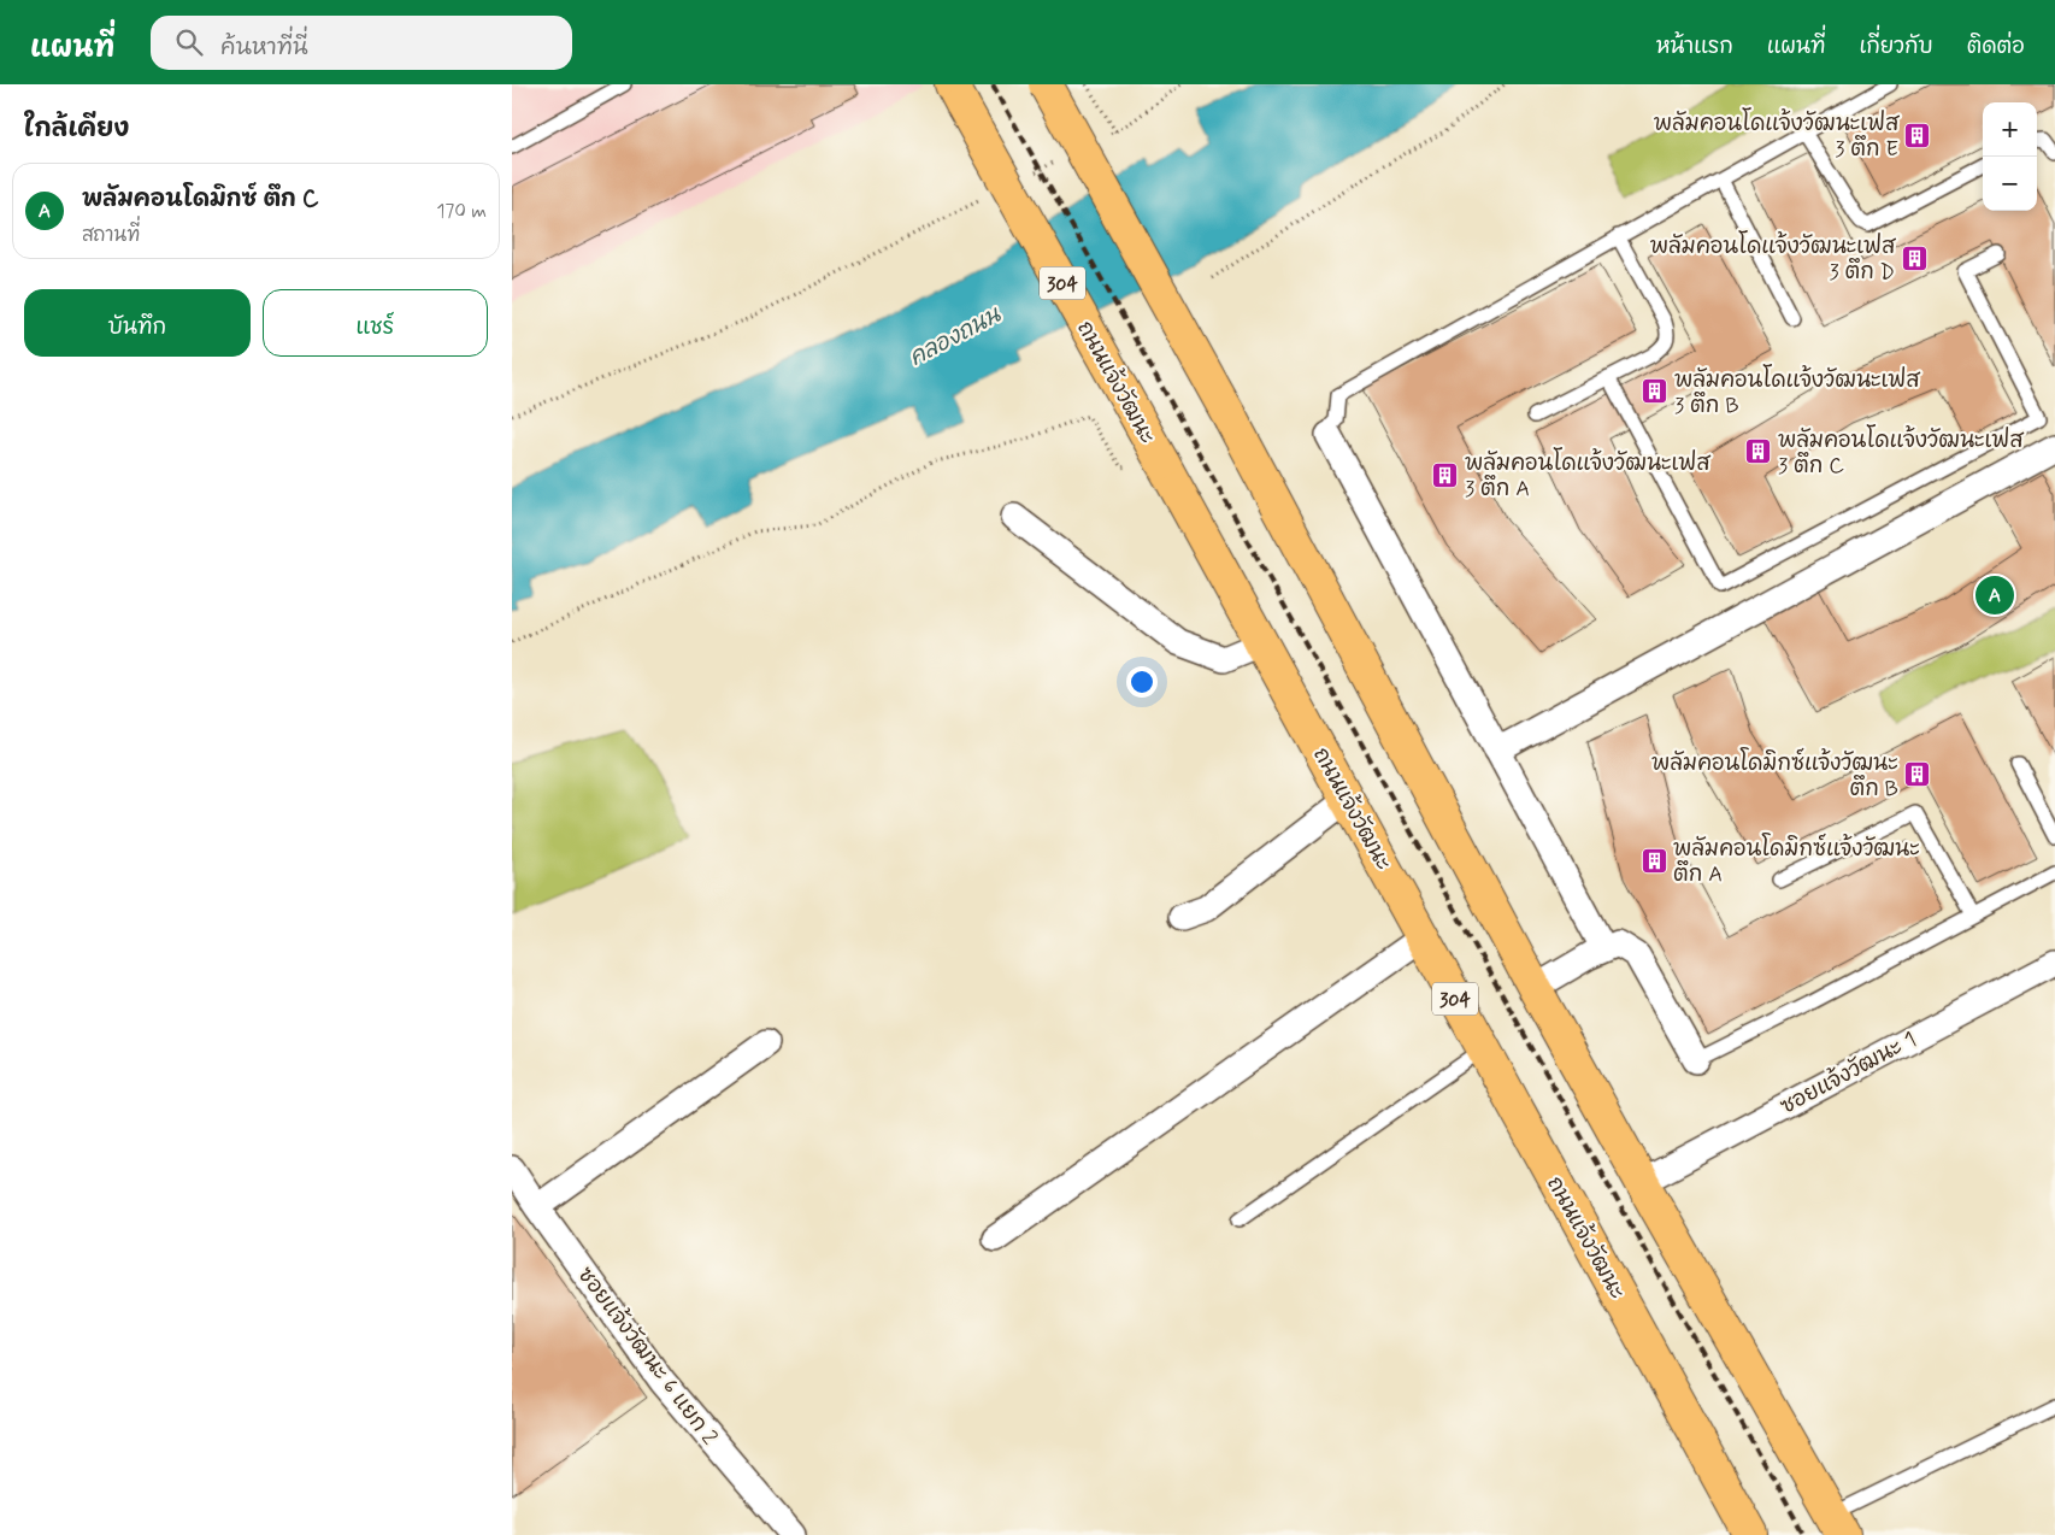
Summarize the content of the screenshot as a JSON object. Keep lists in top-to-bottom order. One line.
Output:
{"streets":{"main road":["304","ถนนแจ้งวัฒนะ"],"street":["ซอยแจ้งวัฒนะ 1","ซอยแจ้งวัฒนะ 6 แยก 2"]},"water":["คลองถนน"],"places":{"building":["พลัมคอนโดแจ้งวัฒนะเฟส 3 ตึก E","พลัมคอนโดแจ้งวัฒนะเฟส 3 ตึก D","พลัมคอนโดแจ้งวัฒนะเฟส 3 ตึก B","พลัมคอนโดแจ้งวัฒนะเฟส 3 ตึก C","พลัมคอนโดแจ้งวัฒนะเฟส 3 ตึก A","พลัมคอนโดมิกซ์แจ้งวัฒนะ ตึก B","พลัมคอนโดมิกซ์แจ้งวัฒนะ ตึก A"]},"page":{"header":"แผนที่","search":"ค้นหาที่นี่","nav":["หน้าแรก","แผนที่","เกี่ยวกับ","ติดต่อ"],"heading":"ใกล้เคียง","map_buttons":["+","−"],"list":[{"mark":"A","name":"พลัมคอนโดมิกซ์ ตึก C","note":"สถานที่","value":"170 m"}],"buttons":["บันทึก","แชร์"],"pins":"A"}}
